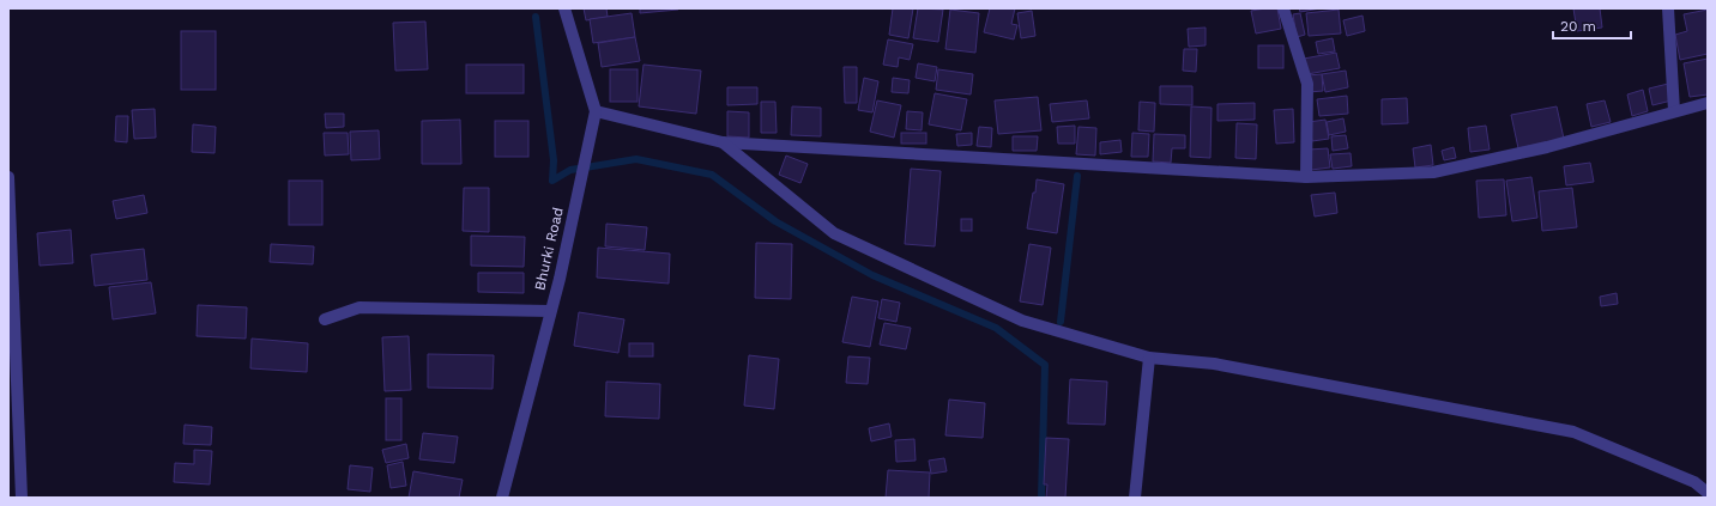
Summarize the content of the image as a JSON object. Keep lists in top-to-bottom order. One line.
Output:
{"streets":{"street":["Bhurki Road"]},"scale_bar":"20 m"}
